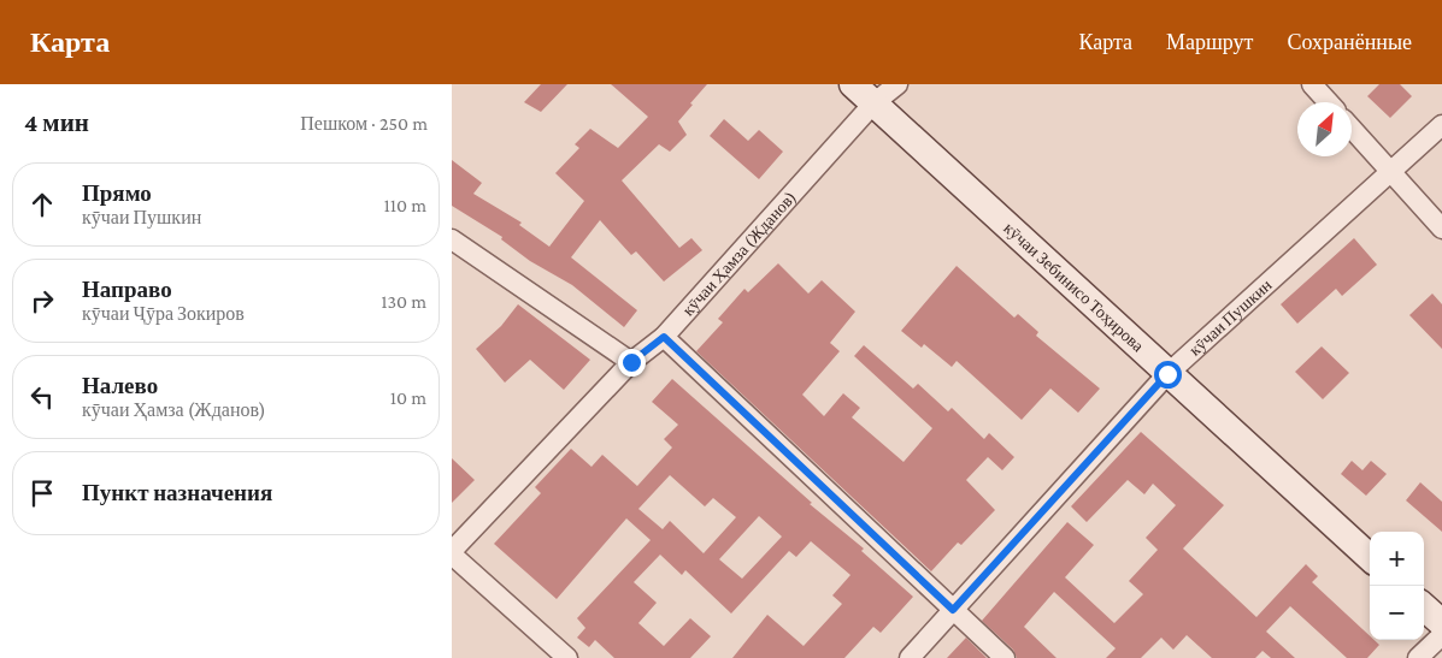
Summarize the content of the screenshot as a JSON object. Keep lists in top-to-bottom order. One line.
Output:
{"streets":{"main road":["кӯчаи Зебинисо Тоҳирова"],"street":["кӯчаи Ҳамза (Жданов)","кӯчаи Пушкин"]},"crossings":[["кӯчаи Ҳамза (Жданов)","кӯчаи Зебинисо Тоҳирова"],["кӯчаи Зебинисо Тоҳирова","кӯчаи Пушкин"]],"north":"top right","page":{"header":"Карта","nav":["Карта","Маршрут","Сохранённые"],"heading":["4 мин","Пешком · 250 m"],"list":[["Прямо","кӯчаи Пушкин","110 m"],["Направо","кӯчаи Ҷӯра Зокиров","130 m"],["Налево","кӯчаи Ҳамза (Жданов)","10 m"],"Пункт назначения"],"map_buttons":["+","−"]}}
